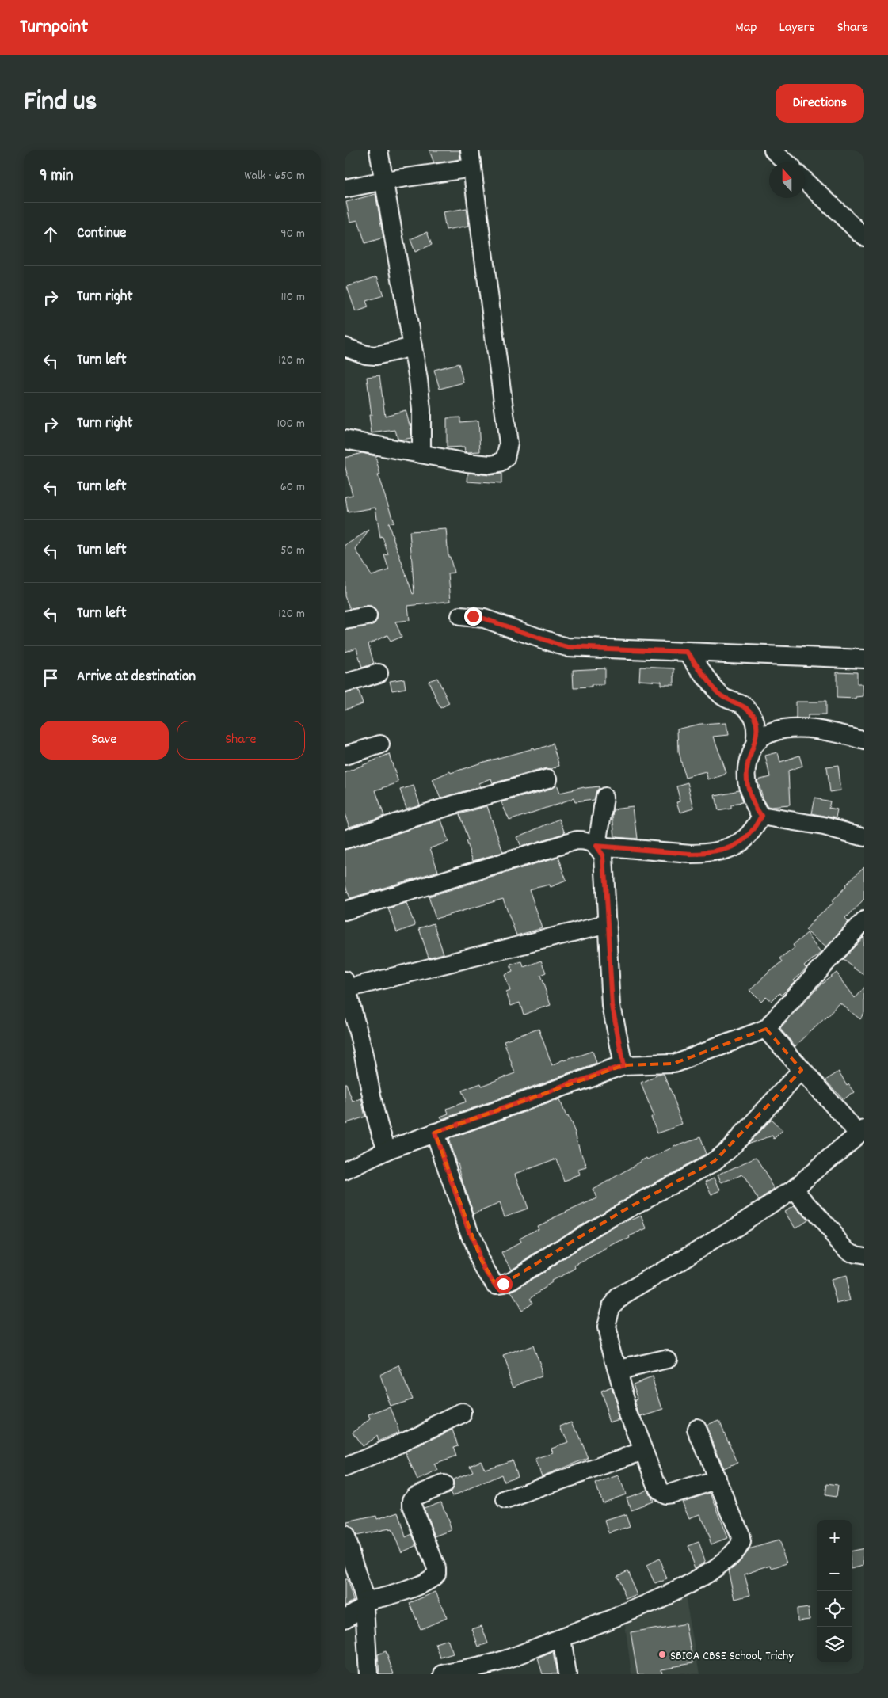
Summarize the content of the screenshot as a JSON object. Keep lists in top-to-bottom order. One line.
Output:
{"places":["SBIOA CBSE School, Trichy"],"north":"top","page":{"header":"Turnpoint","nav":["Map","Layers","Share"],"title":"Find us","buttons":["Directions",["Save","Share"]],"heading":["9 min","Walk · 650 m"],"list":[["Continue","90 m"],["Turn right","110 m"],["Turn left","120 m"],["Turn right","100 m"],["Turn left","60 m"],["Turn left","50 m"],["Turn left","120 m"],"Arrive at destination"],"map_buttons":["+","−"]}}
